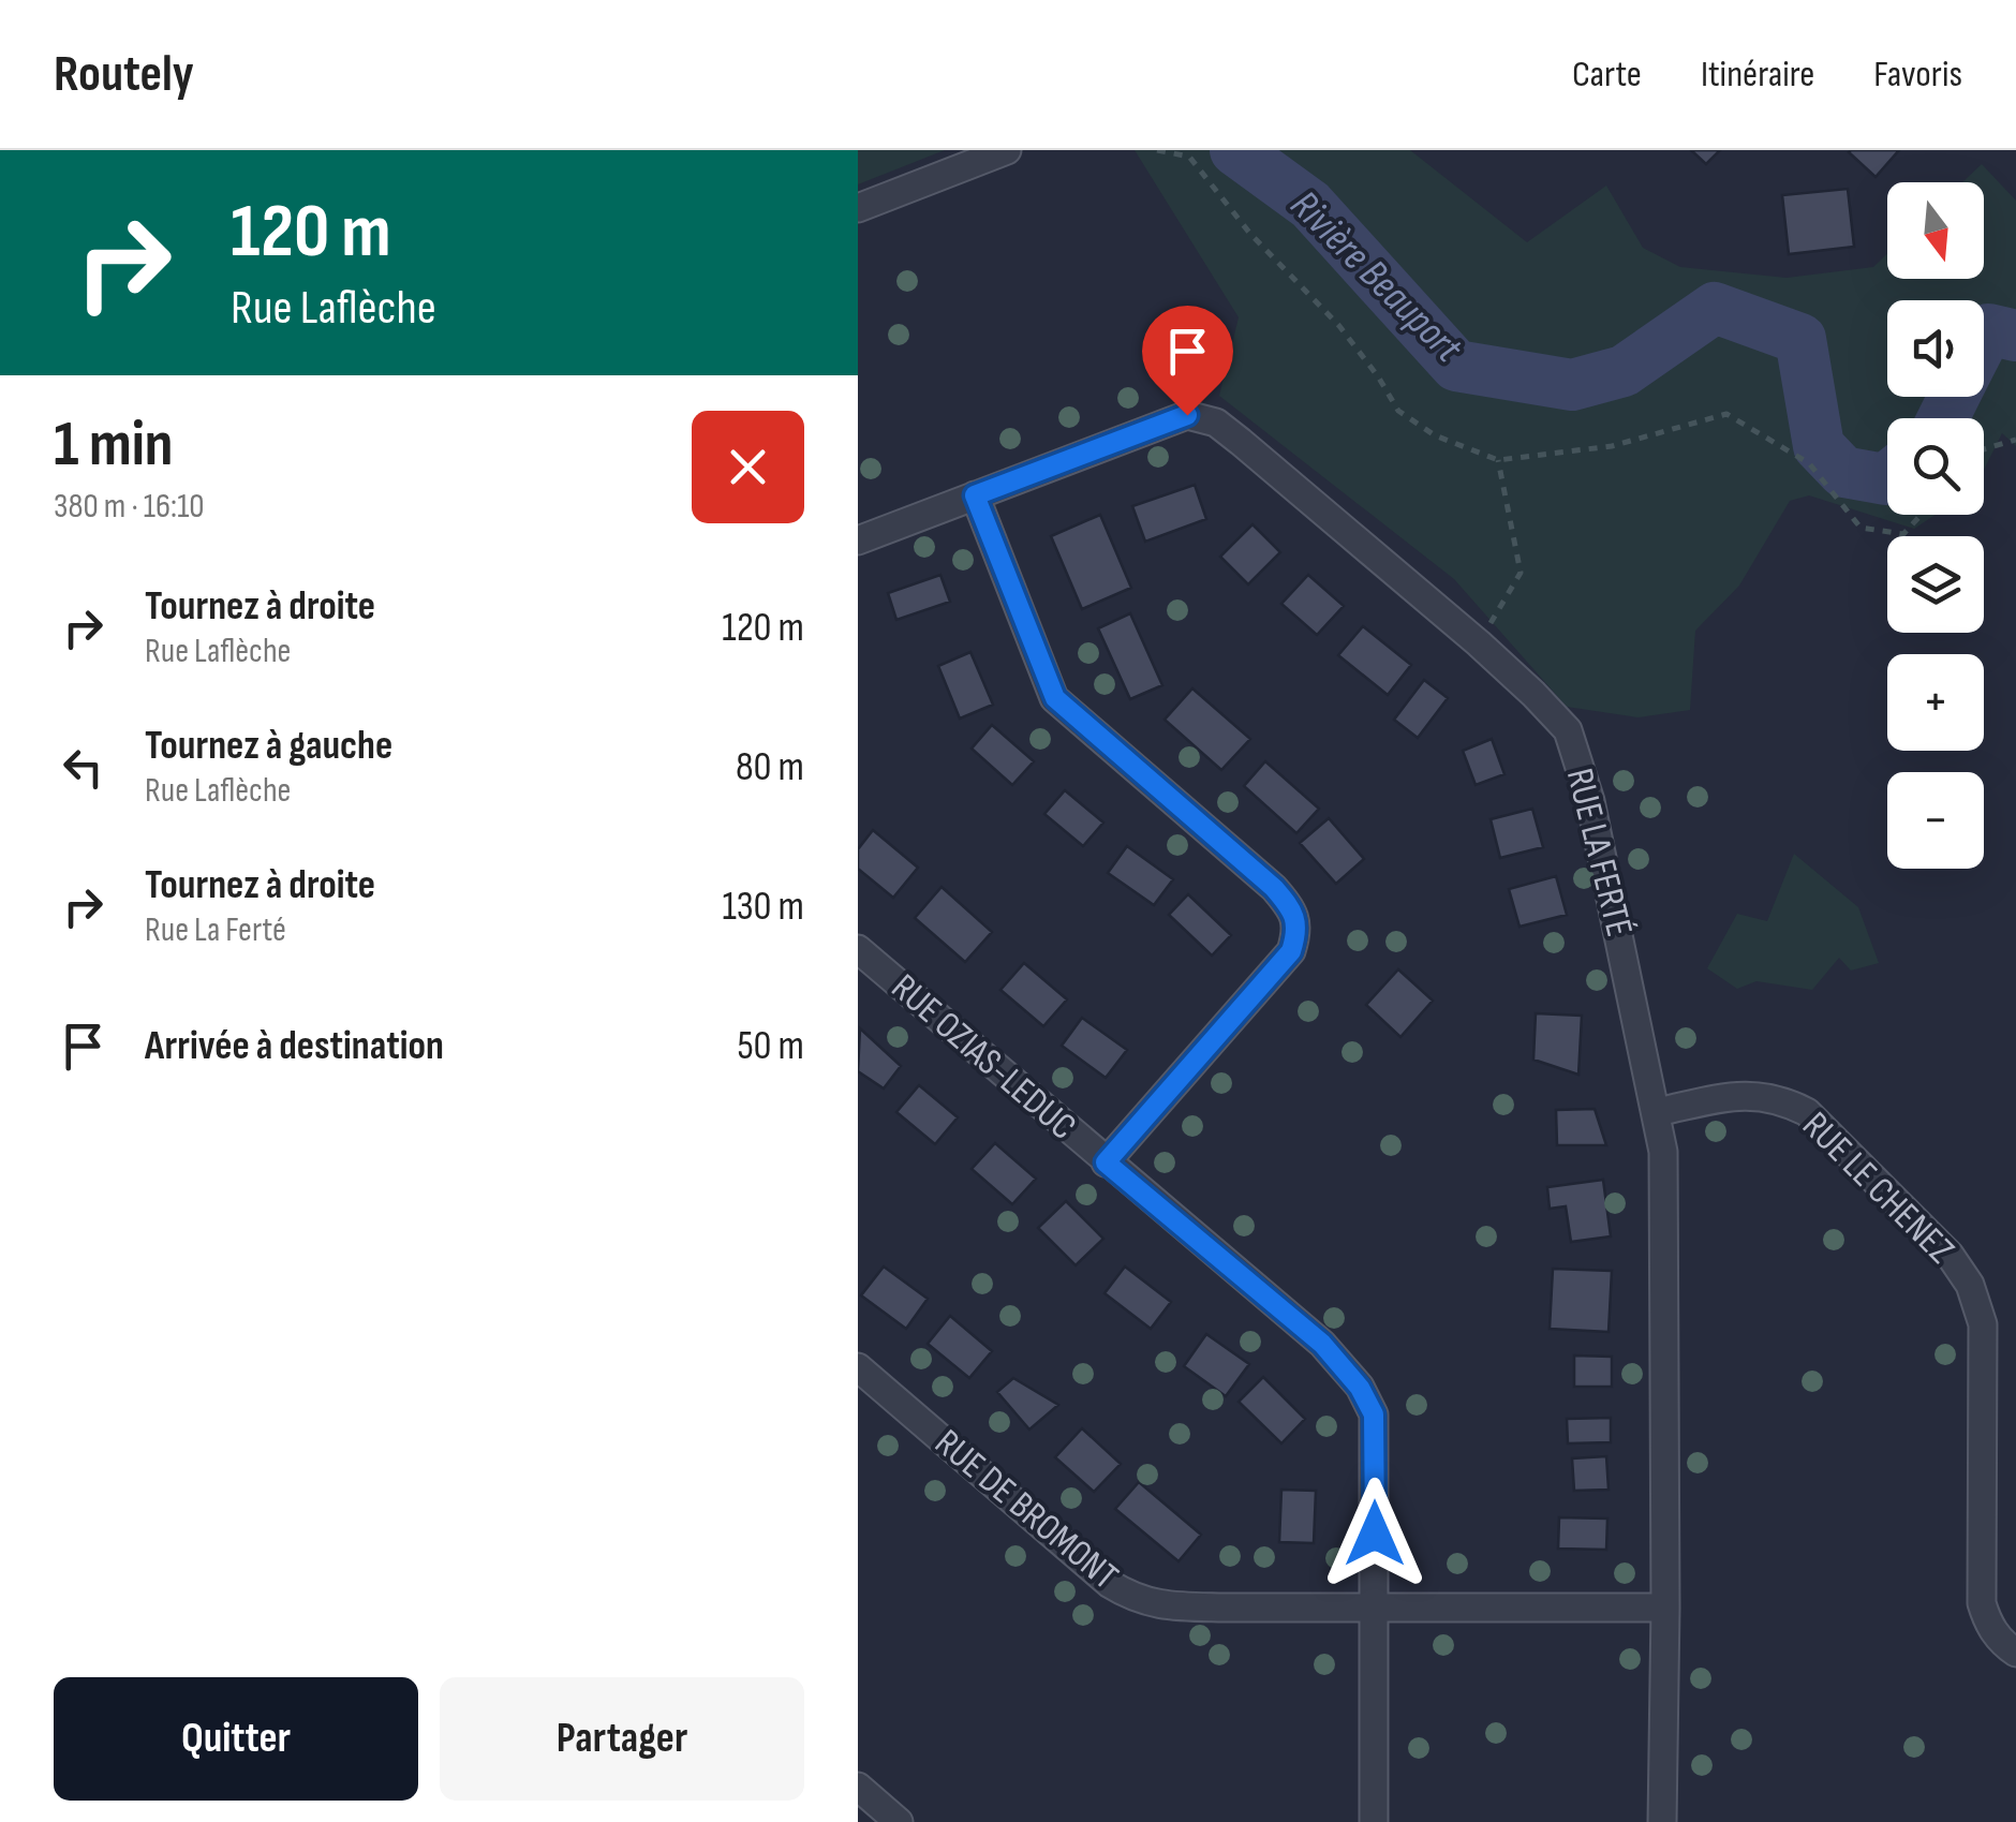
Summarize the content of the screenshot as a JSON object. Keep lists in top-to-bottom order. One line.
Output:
{"streets":{"street":["RUE LA FERTÉ","RUE OZIAS-LEDUC","RUE LE CHENEZ","RUE DE BROMONT"]},"crossings":[["RUE LA FERTÉ","RUE LE CHENEZ"],["RUE LA FERTÉ","RUE DE BROMONT"],["RUE OZIAS-LEDUC","RUE DE BROMONT"]],"water":["Rivière Beauport"],"north":"bottom","page":{"header":"Routely","nav":["Carte","Itinéraire","Favoris"],"turn":["120 m","Rue Laflèche"],"map_buttons":["+","−"],"heading":["1 min","380 m · 16:10"],"list":[{"name":"Tournez à droite","note":"Rue Laflèche","value":"120 m"},{"name":"Tournez à gauche","note":"Rue Laflèche","value":"80 m"},{"name":"Tournez à droite","note":"Rue La Ferté","value":"130 m"},{"name":"Arrivée à destination","value":"50 m"}],"buttons":["Quitter","Partager"]}}
